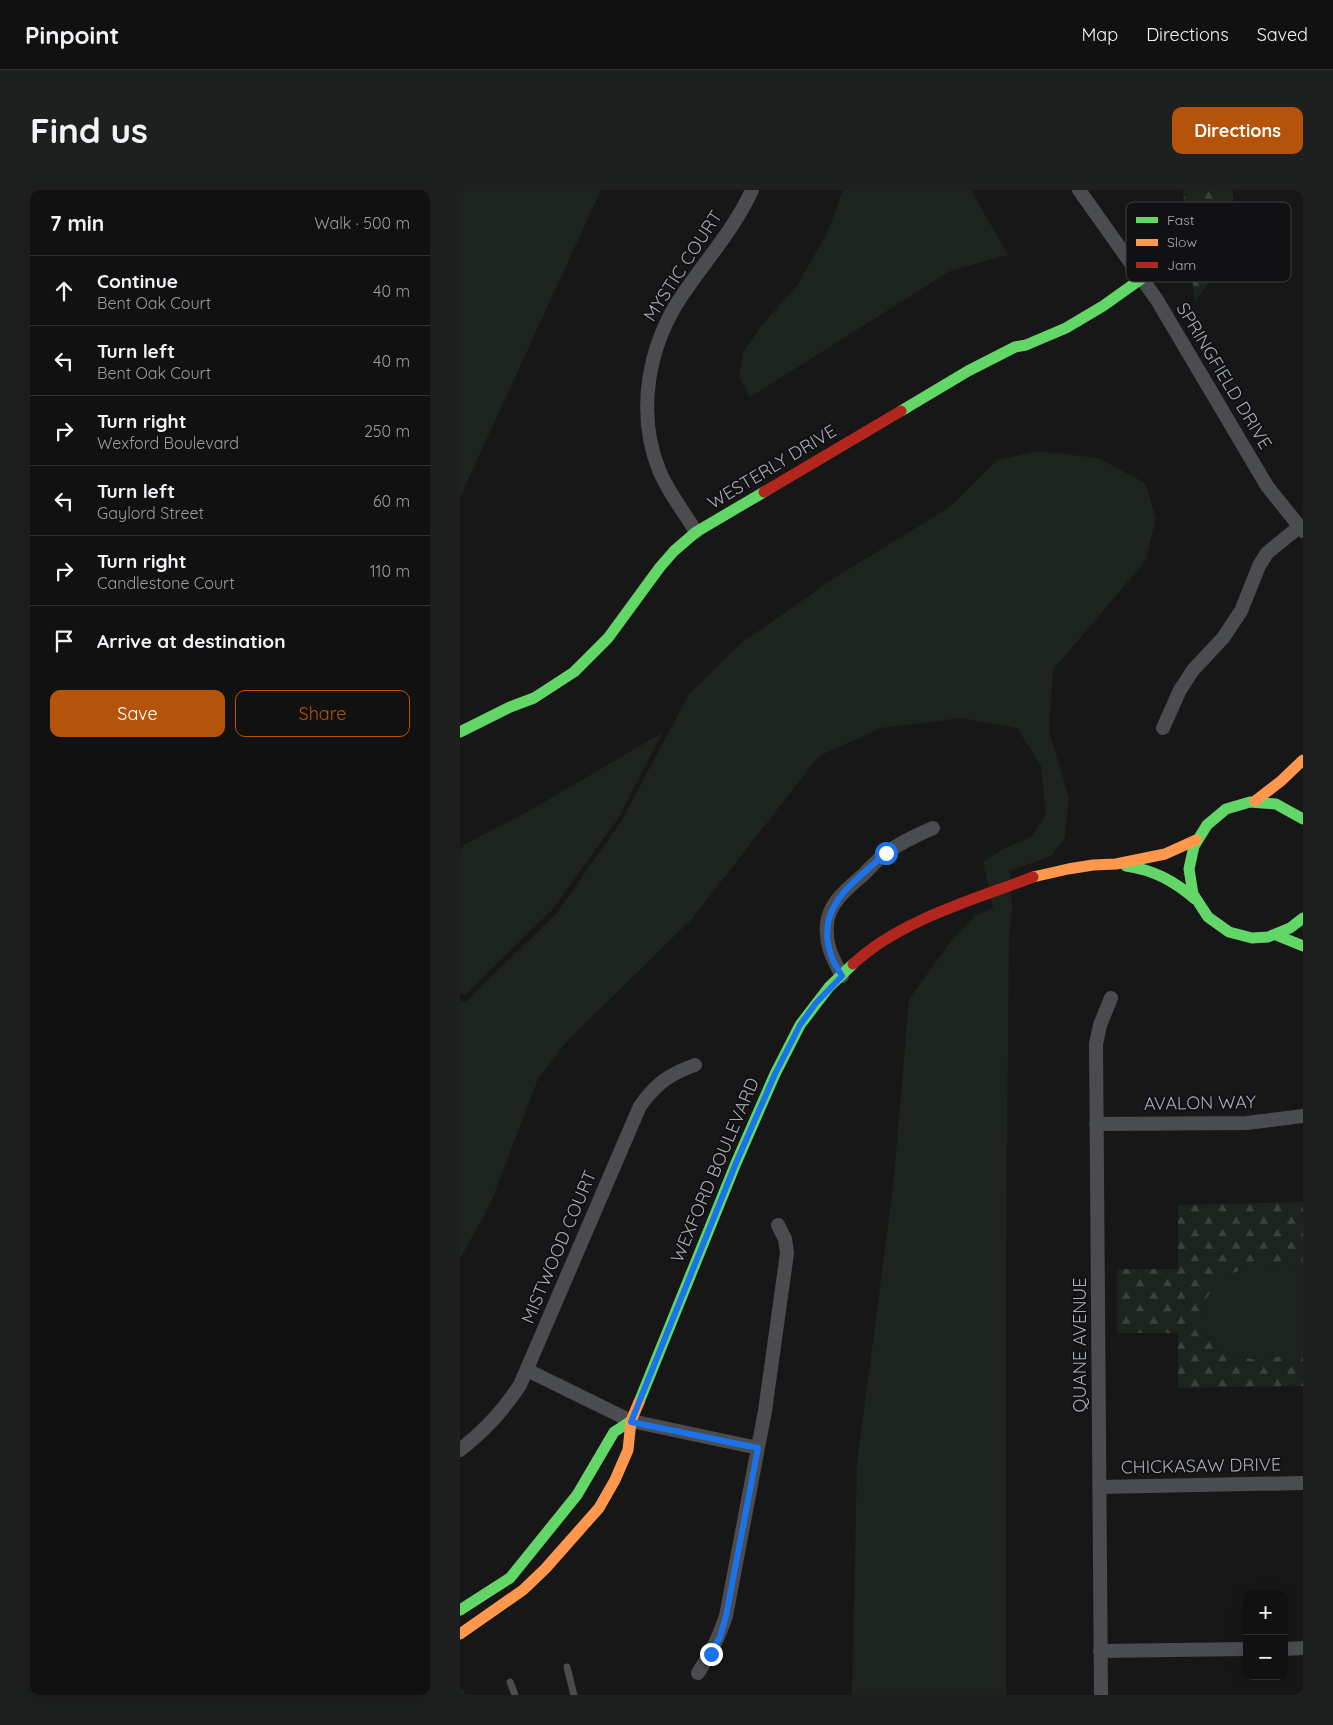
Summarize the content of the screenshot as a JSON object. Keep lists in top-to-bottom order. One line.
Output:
{"streets":{"street":["MYSTIC COURT","SPRINGFIELD DRIVE","WESTERLY DRIVE","AVALON WAY","WEXFORD BOULEVARD","MISTWOOD COURT","QUANE AVENUE","CHICKASAW DRIVE"]},"crossings":[["MYSTIC COURT","WESTERLY DRIVE"],["AVALON WAY","QUANE AVENUE"],["QUANE AVENUE","CHICKASAW DRIVE"]],"legend":["Fast","Slow","Jam"],"page":{"header":"Pinpoint","nav":["Map","Directions","Saved"],"buttons":["Directions",["Save","Share"]],"title":"Find us","heading":["7 min","Walk · 500 m"],"list":[["Continue","Bent Oak Court","40 m"],["Turn left","Bent Oak Court","40 m"],["Turn right","Wexford Boulevard","250 m"],["Turn left","Gaylord Street","60 m"],["Turn right","Candlestone Court","110 m"],"Arrive at destination"],"map_buttons":["+","−"]}}
